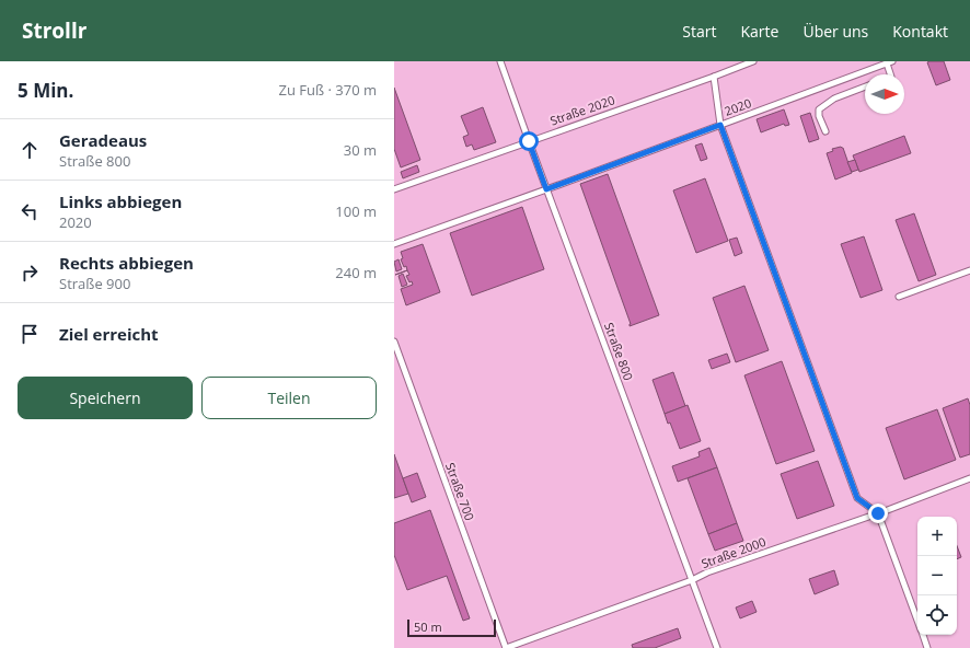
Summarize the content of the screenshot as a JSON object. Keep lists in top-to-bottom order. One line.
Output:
{"streets":{"lane":["2020","Straße 2020","Straße 800","Straße 700","Straße 2000"]},"crossings":[["2020","Straße 800"],["Straße 2020","Straße 800"],["Straße 800","Straße 2000"],["Straße 700","Straße 2000"]],"scale_bar":"50 m","north":"right","page":{"header":"Strollr","nav":["Start","Karte","Über uns","Kontakt"],"heading":["5 Min.","Zu Fuß · 370 m"],"list":[["Geradeaus","Straße 800","30 m"],["Links abbiegen","2020","100 m"],["Rechts abbiegen","Straße 900","240 m"],"Ziel erreicht"],"buttons":["Speichern","Teilen"],"map_buttons":["+","−"],"scale":"50 m"}}
